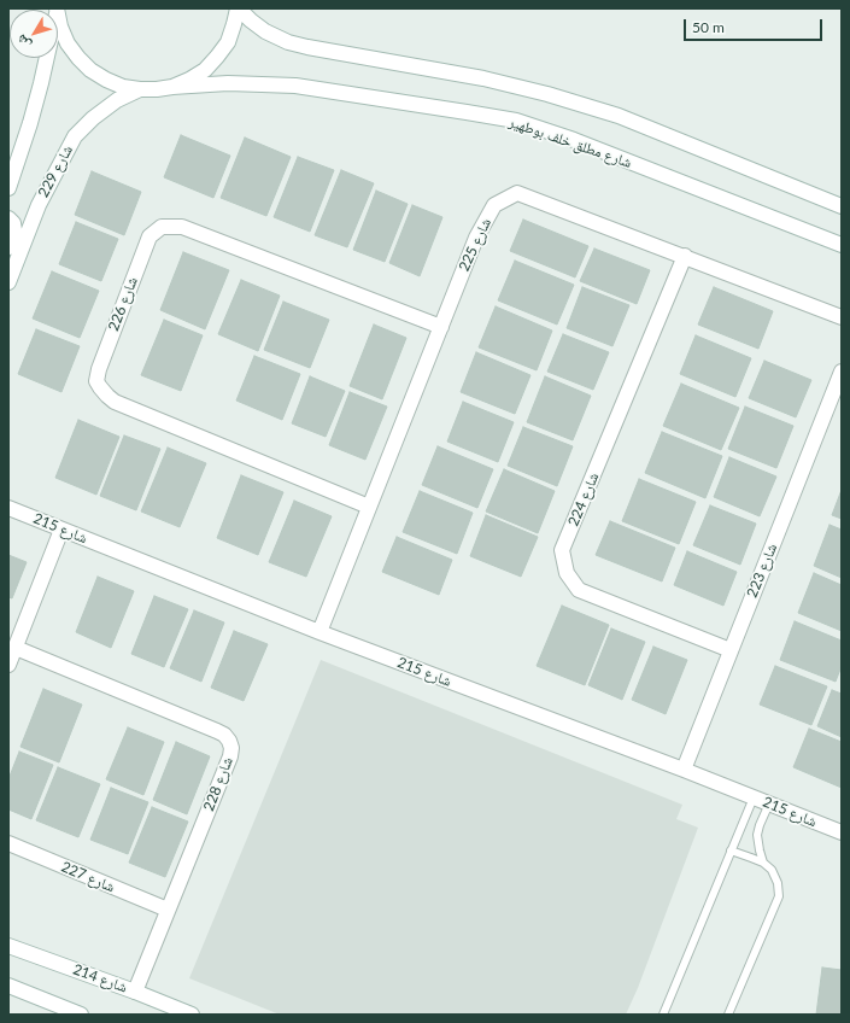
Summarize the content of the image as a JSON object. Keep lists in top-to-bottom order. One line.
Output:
{"streets":{"street":["شارع مطلق خلف بوطهير","شارع 229","شارع 225","شارع 226","شارع 224","شارع 215","شارع 223","شارع 228","شارع 227","شارع 214"]},"crossings":[["شارع مطلق خلف بوطهير","شارع 229"],["شارع 225","شارع 226"],["شارع 225","شارع 224"],["شارع 225","شارع 215"],["شارع 224","شارع 223"],["شارع 215","شارع 223"],["شارع 228","شارع 227"],["شارع 228","شارع 214"]],"scale_bar":"50 m","north":"bottom left"}
